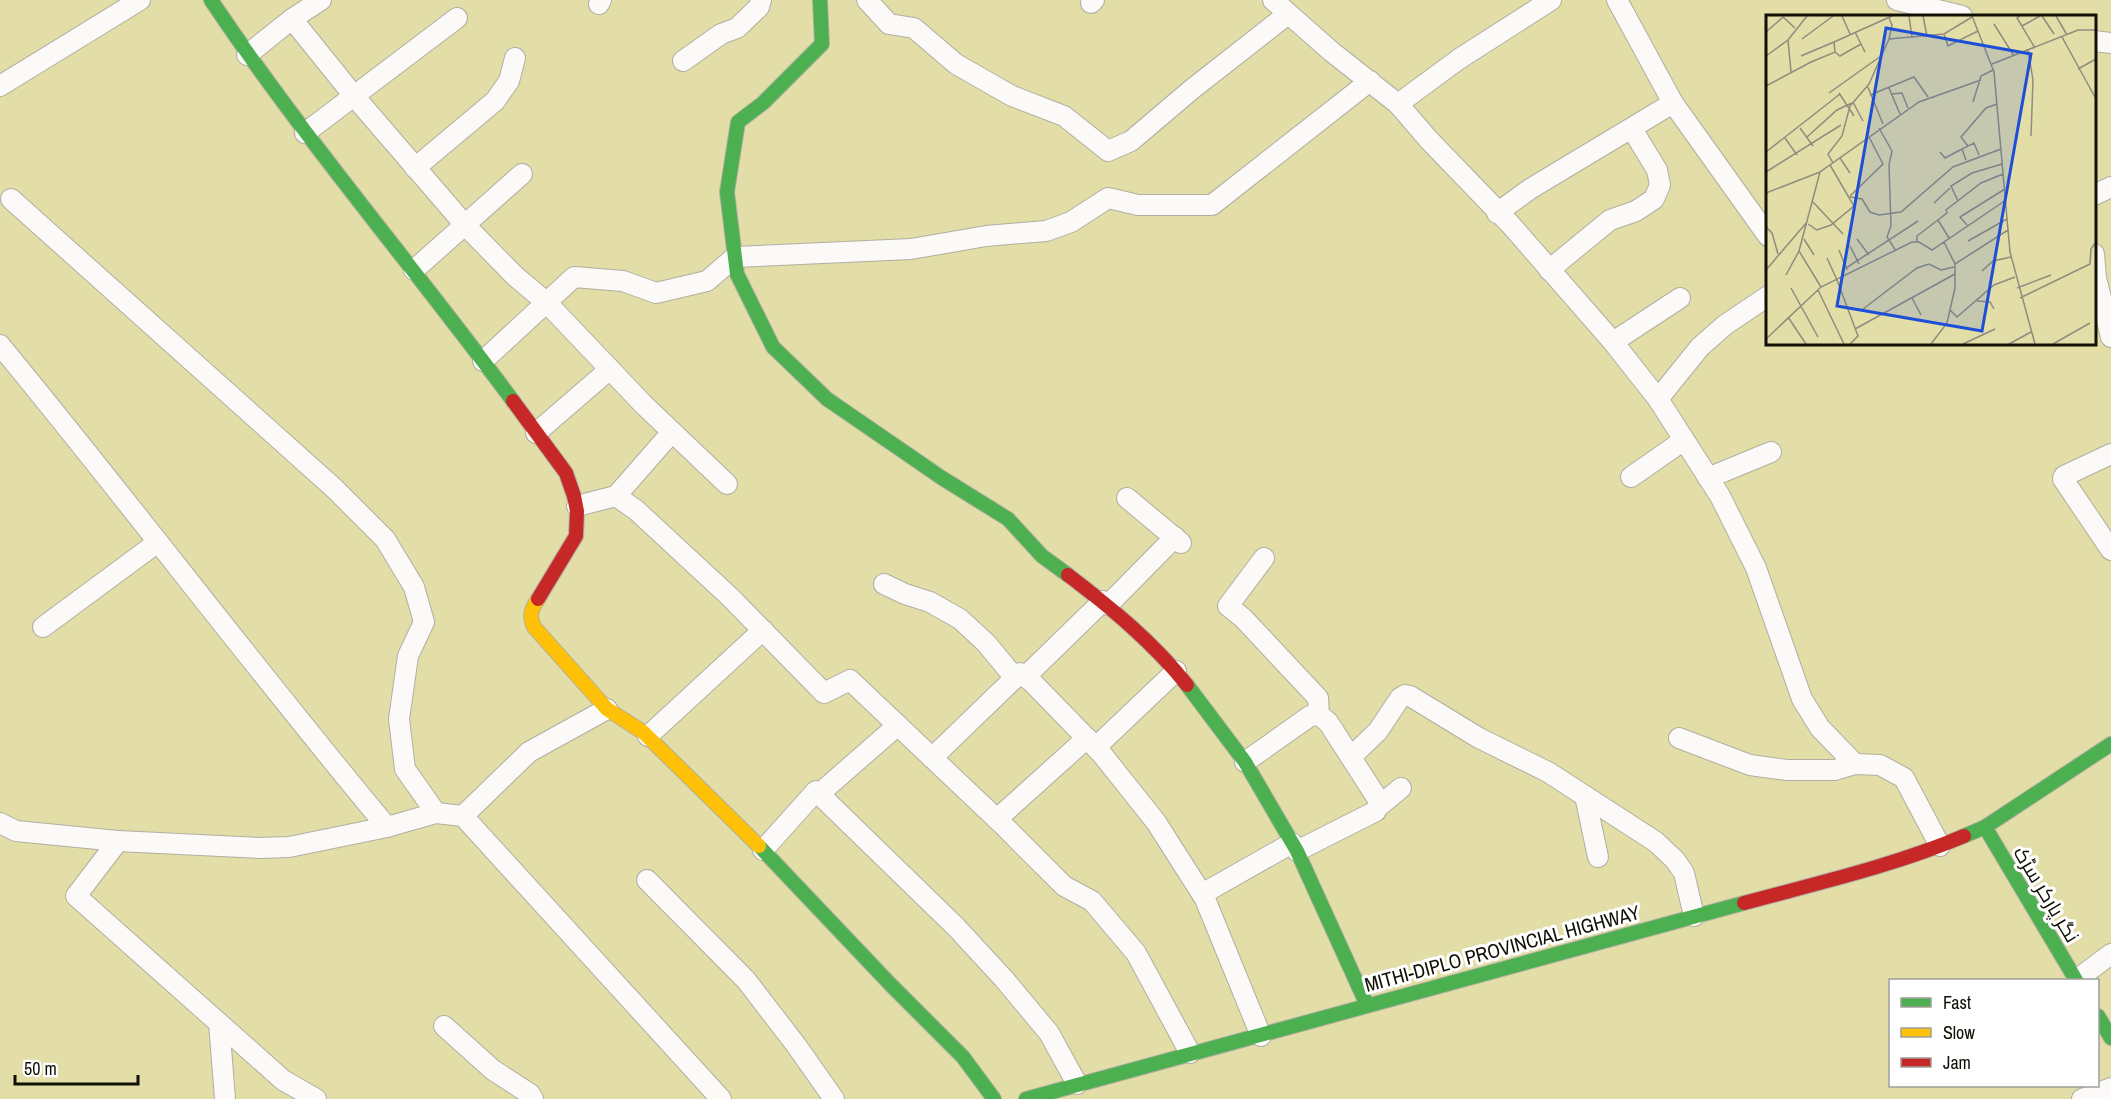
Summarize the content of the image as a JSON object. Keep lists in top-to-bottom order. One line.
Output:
{"streets":{"street":["نگر پارکر سڑک","MITHI-DIPLO PROVINCIAL HIGHWAY"]},"crossings":[["نگر پارکر سڑک","MITHI-DIPLO PROVINCIAL HIGHWAY"]],"legend":["Fast","Slow","Jam"],"scale_bar":"50 m"}
